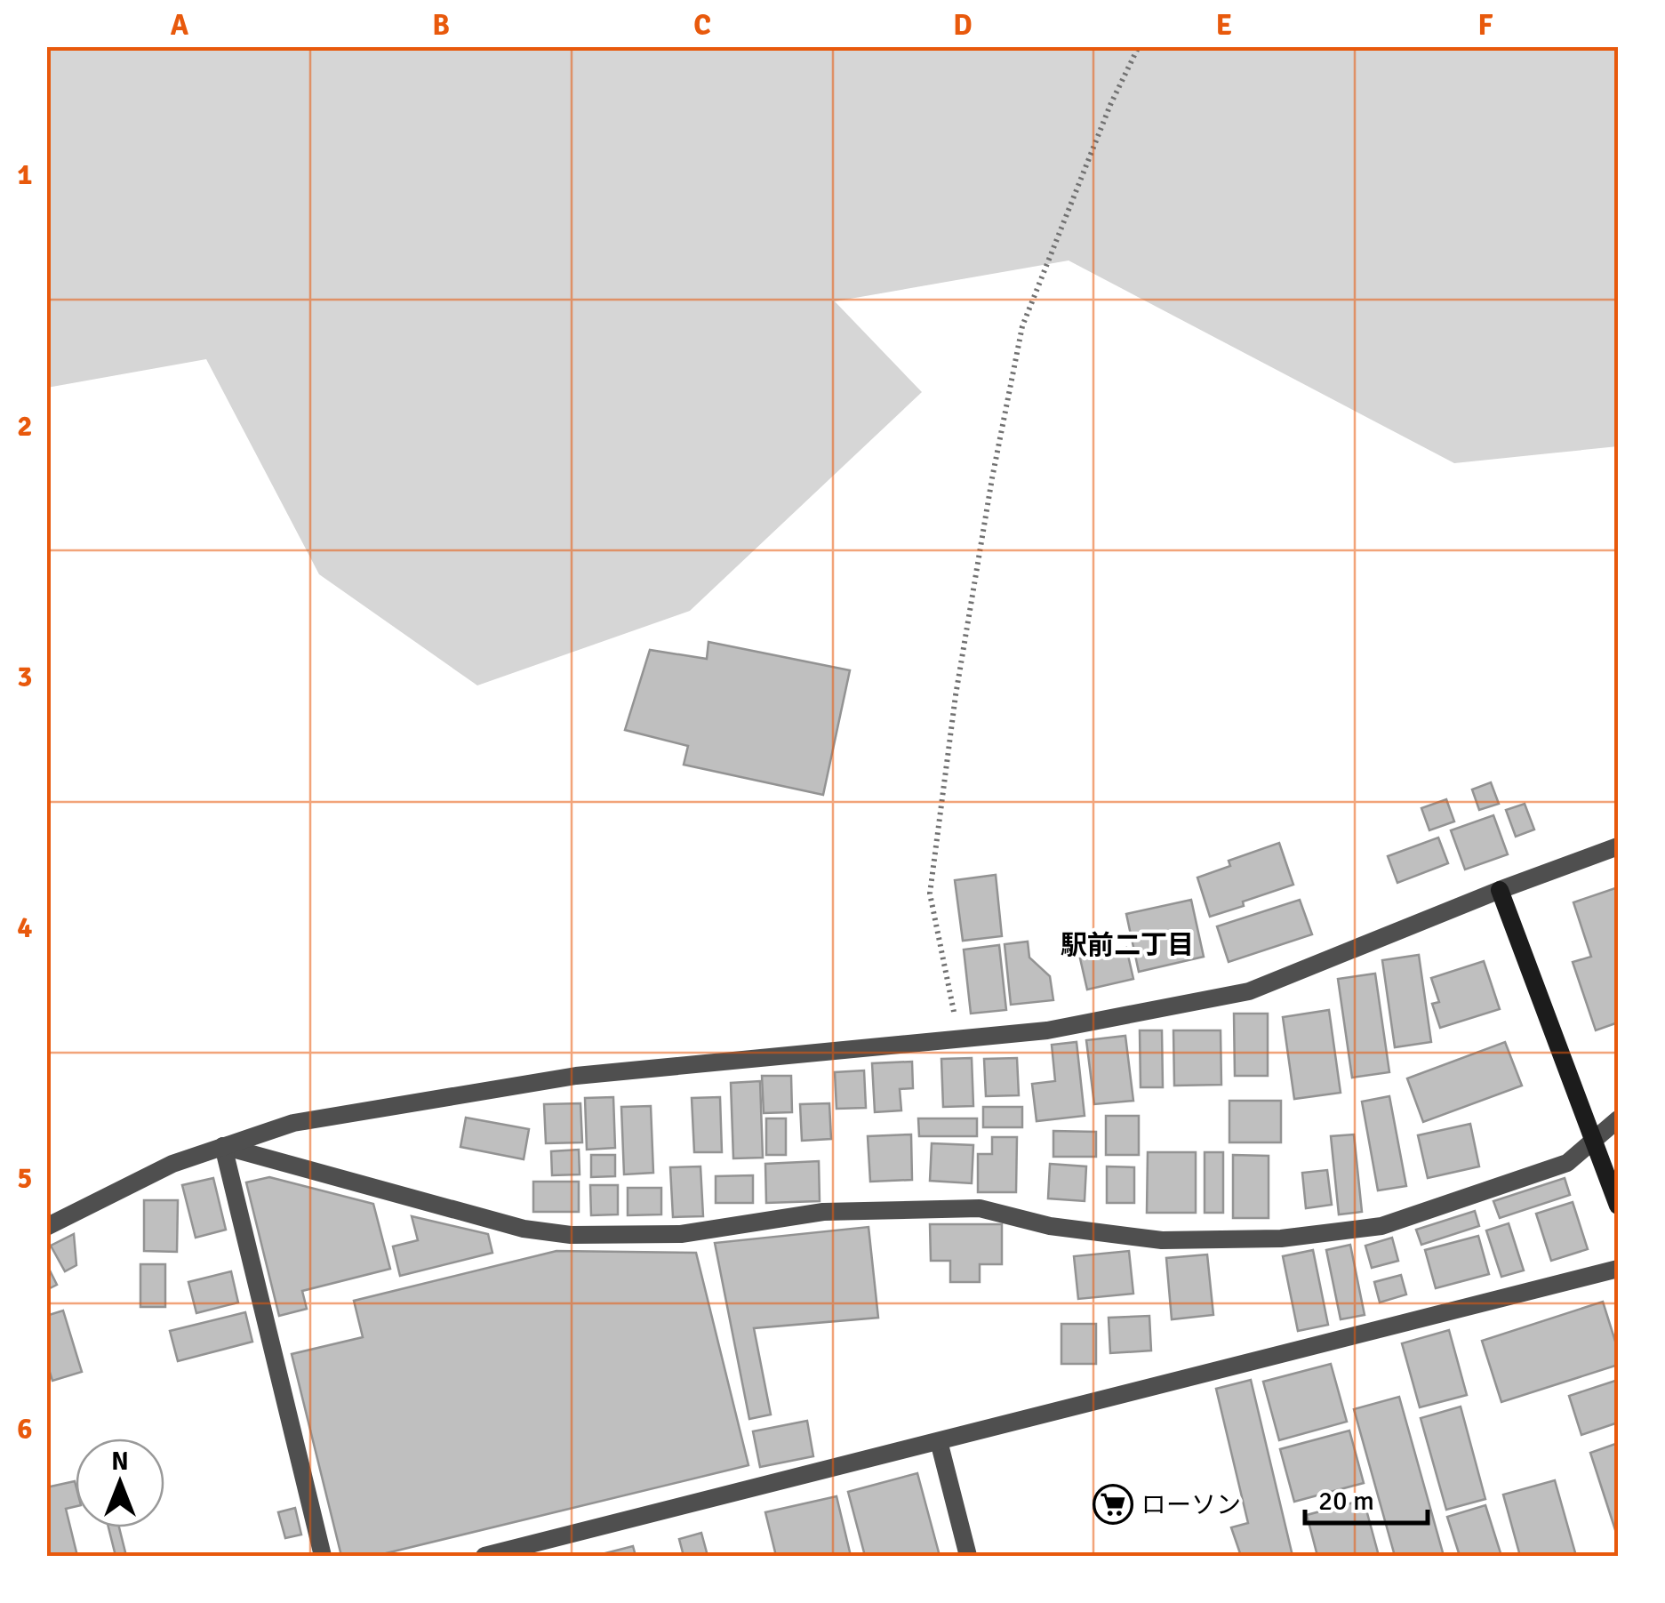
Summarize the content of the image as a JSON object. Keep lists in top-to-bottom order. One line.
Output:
{"districts":["駅前二丁目"],"places":{"supermarket":["ローソン"]},"scale_bar":"20 m","north":"top","grid":{"columns":["A","B","C","D","E","F"],"rows":["1","2","3","4","5","6"]}}
